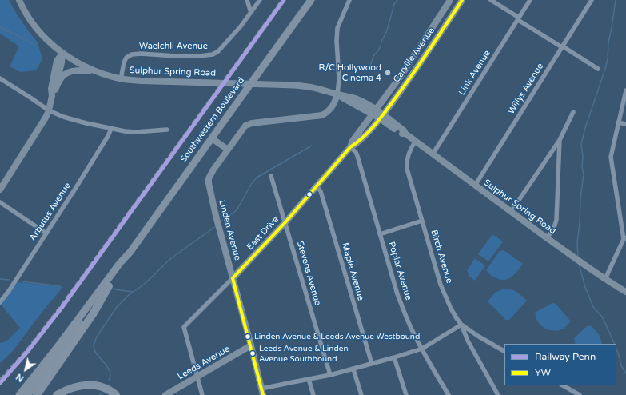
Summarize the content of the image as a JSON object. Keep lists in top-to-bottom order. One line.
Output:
{"streets":{"main road":["Southwestern Boulevard"],"street":["Waelchli Avenue","Carville Avenue","Sulphur Spring Road","Link Avenue","Willys Avenue","Arbutus Avenue","Linden Avenue","East Drive","Birch Avenue","Poplar Avenue","Maple Avenue","Stevens Avenue","Leeds Avenue"]},"crossings":[["Waelchli Avenue","Sulphur Spring Road"],["Carville Avenue","Sulphur Spring Road"],["Carville Avenue","East Drive"],["Sulphur Spring Road","Link Avenue"],["Sulphur Spring Road","Willys Avenue"],["Sulphur Spring Road","East Drive"],["Sulphur Spring Road","Birch Avenue"],["Linden Avenue","East Drive"],["Linden Avenue","Leeds Avenue"],["East Drive","Poplar Avenue"],["East Drive","Maple Avenue"],["East Drive","Stevens Avenue"],["East Drive","Leeds Avenue"]],"places":["R/C Hollywood Cinema 4","Linden Avenue & Leeds Avenue Westbound","Leeds Avenue & Linden Avenue Southbound"],"lines":["rail line Penn","transit line YW"],"legend":["Railway Penn","YW"],"north":"bottom left"}
